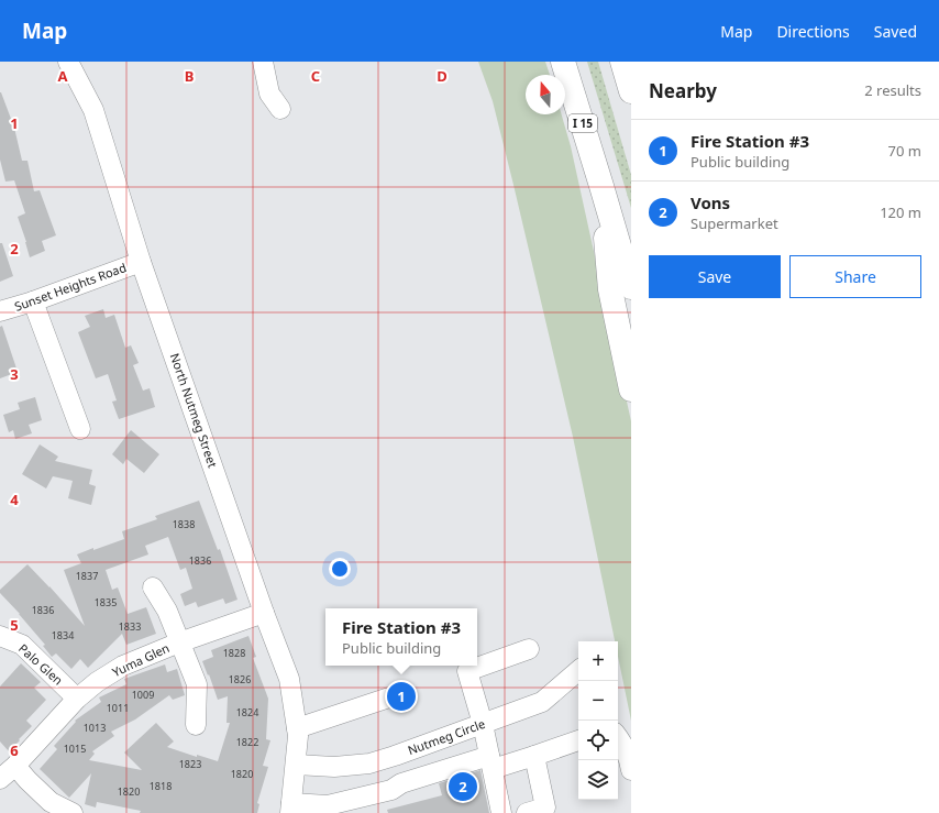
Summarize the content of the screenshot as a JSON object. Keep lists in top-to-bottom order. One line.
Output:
{"streets":{"highway":["I 15"],"street":["Sunset Heights Road","North Nutmeg Street","Yuma Glen","Palo Glen","Nutmeg Circle"]},"crossings":[["Sunset Heights Road","North Nutmeg Street"],["North Nutmeg Street","Yuma Glen"],["North Nutmeg Street","Nutmeg Circle"],["Yuma Glen","Palo Glen"]],"house_numbers":["1838","1836","1837","1835","1836","1833","1834","1828","1826","1009","1011","1824","1013","1822","1015","1823","1820","1818","1820"],"north":"top","page":{"header":"Map","nav":["Map","Directions","Saved"],"heading":["Nearby","2 results"],"list":[{"mark":"1","name":"Fire Station #3","note":"Public building","value":"70 m"},{"mark":"2","name":"Vons","note":"Supermarket","value":"120 m"}],"buttons":["Save","Share"],"popup":["Fire Station #3","Public building"],"map_buttons":["+","−"],"pins":["1","2"]},"grid":{"columns":["A","B","C","D"],"rows":["1","2","3","4","5","6"]}}
